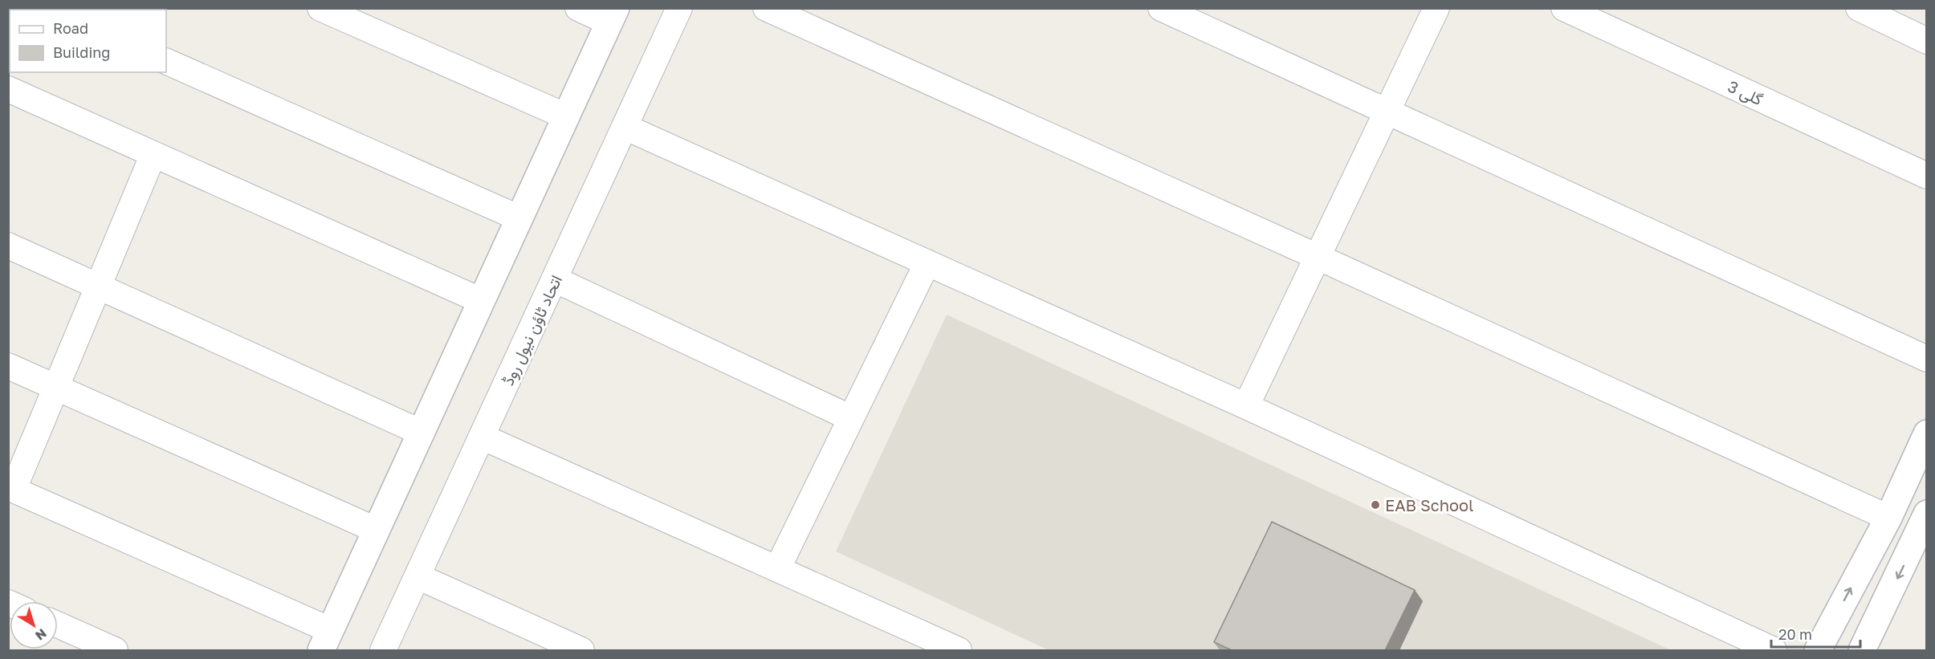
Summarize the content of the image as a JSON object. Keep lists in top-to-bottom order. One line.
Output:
{"streets":{"street":["گلی 3","اتحاد ٹاؤن نیول روڈ"]},"places":["EAB School"],"legend":["Road","Building"],"scale_bar":"20 m","north":"bottom right"}
